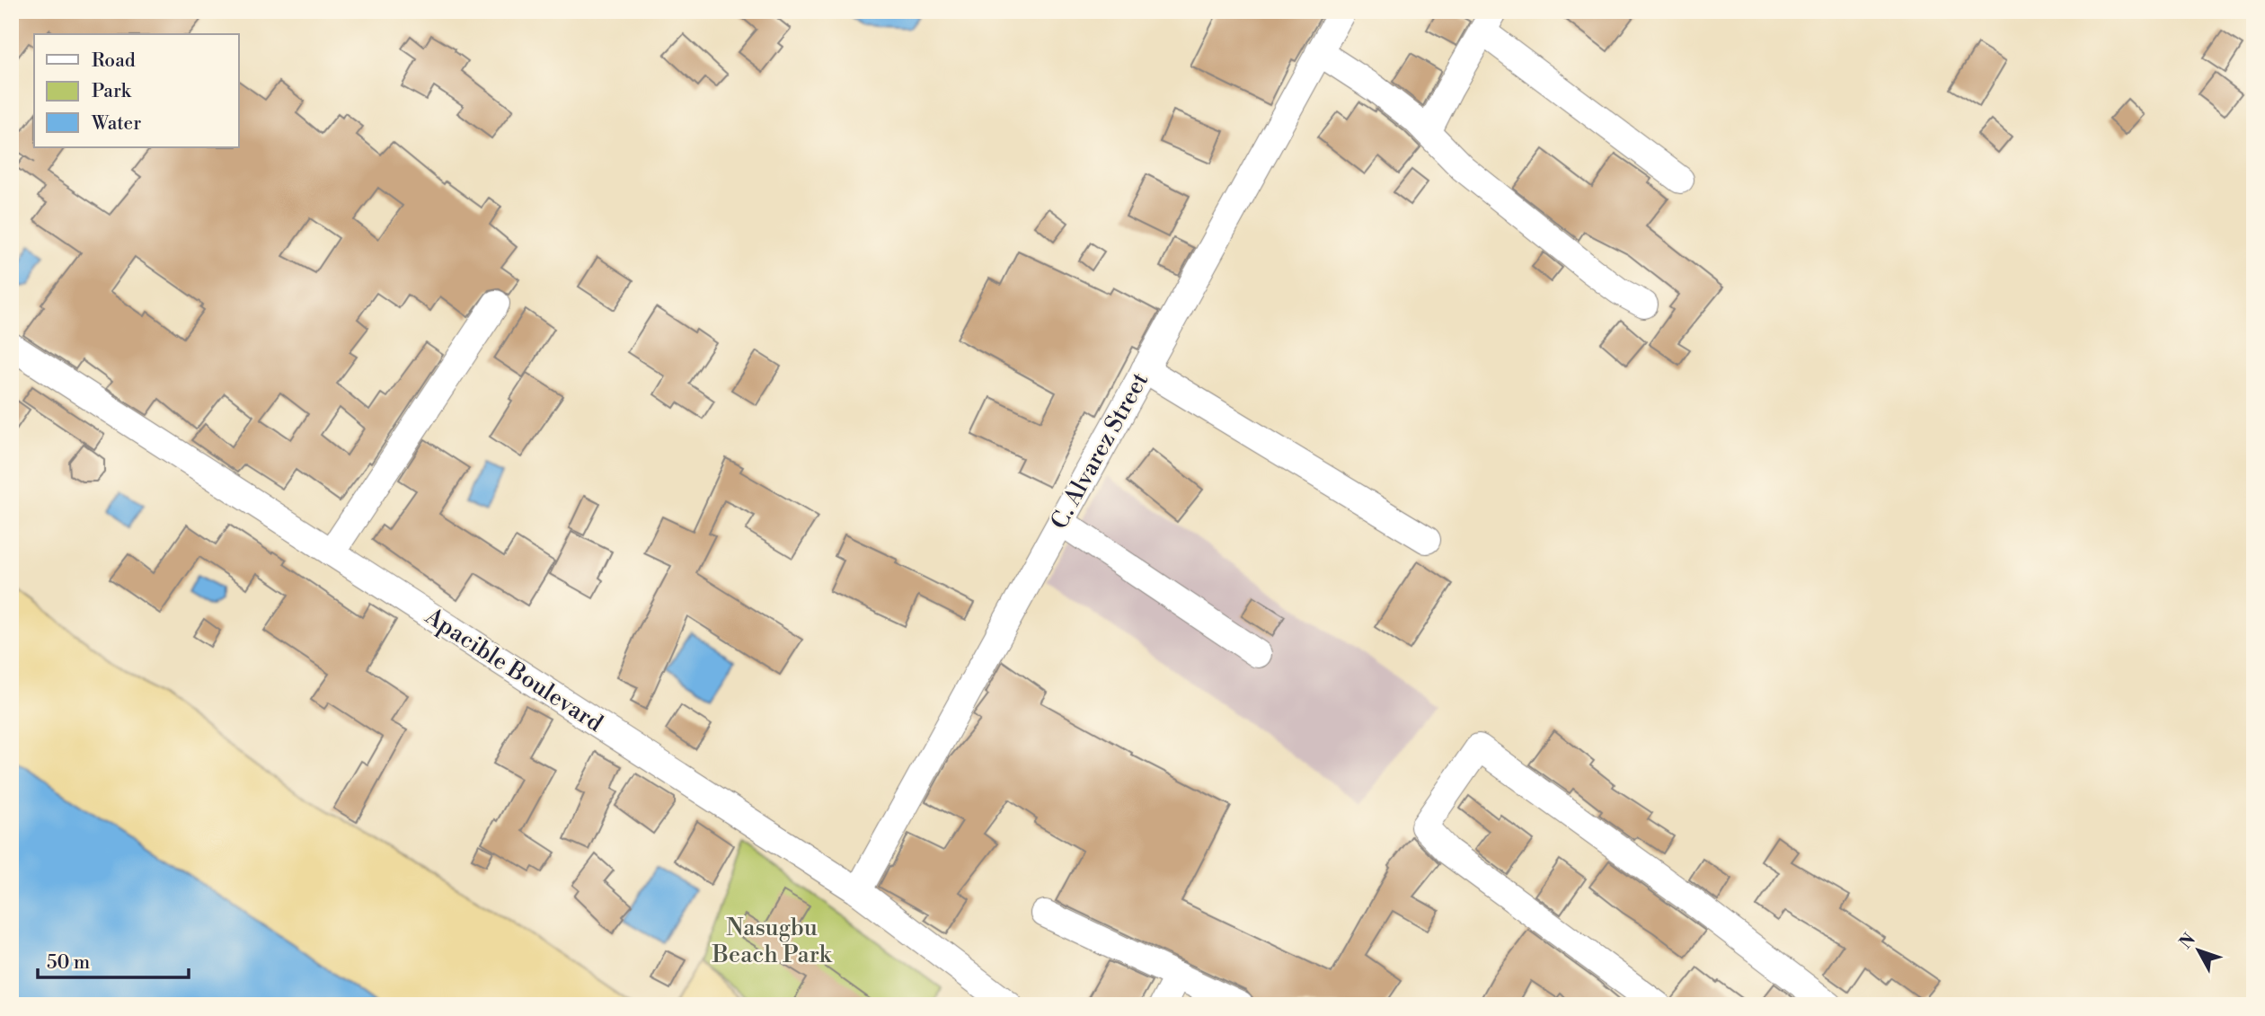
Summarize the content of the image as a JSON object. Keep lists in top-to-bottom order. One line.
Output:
{"streets":{"street":["C. Alvarez Street","Apacible Boulevard"]},"crossings":[["C. Alvarez Street","Apacible Boulevard"]],"parks":["Nasugbu Beach Park"],"legend":["Road","Park","Water"],"scale_bar":"50 m","north":"top left"}
